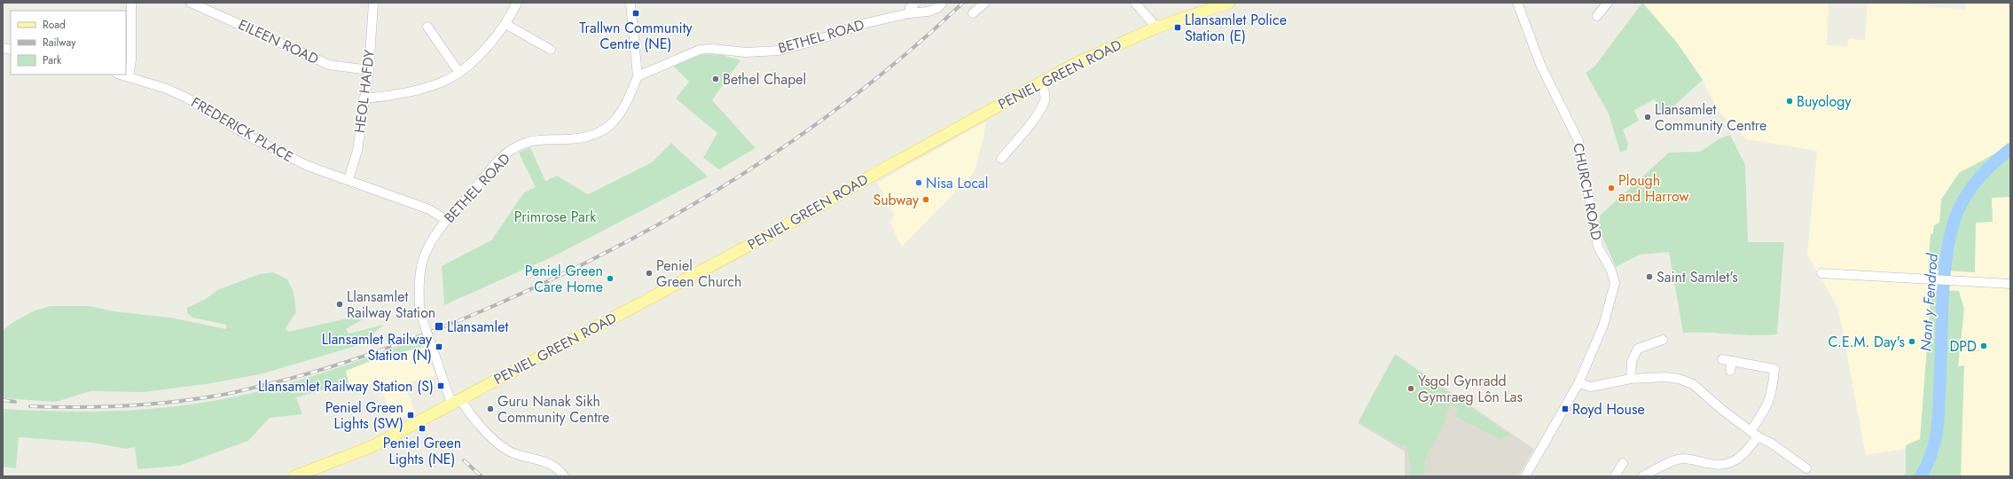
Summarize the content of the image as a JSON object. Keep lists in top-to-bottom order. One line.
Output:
{"streets":{"main road":["PENIEL GREEN ROAD"],"street":["BETHEL ROAD","EILEEN ROAD","HEOL HAFDY","FREDERICK PLACE","CHURCH ROAD"]},"crossings":[["BETHEL ROAD","PENIEL GREEN ROAD"],["BETHEL ROAD","FREDERICK PLACE"],["EILEEN ROAD","HEOL HAFDY"],["HEOL HAFDY","FREDERICK PLACE"]],"water":["Nant y Fendrod"],"parks":["Primrose Park"],"places":{"transit":["Trallwn Community Centre (NE)","Llansamlet Police Station (E)","Llansamlet","Llansamlet Railway Station (N)","Llansamlet Railway Station (S)","Royd House","Peniel Green Lights (SW)","Peniel Green Lights (NE)"],"other":["Bethel Chapel","Buyology","Llansamlet Community Centre","Nisa Local","Plough and Harrow","Subway","Peniel Green Church","Saint Samlet's","Peniel Green Care Home","Llansamlet Railway Station","C.E.M. Day's","DPD","Ysgol Gynradd Gymraeg Lôn Las","Guru Nanak Sikh Community Centre"]},"legend":["Road","Railway","Park"]}
